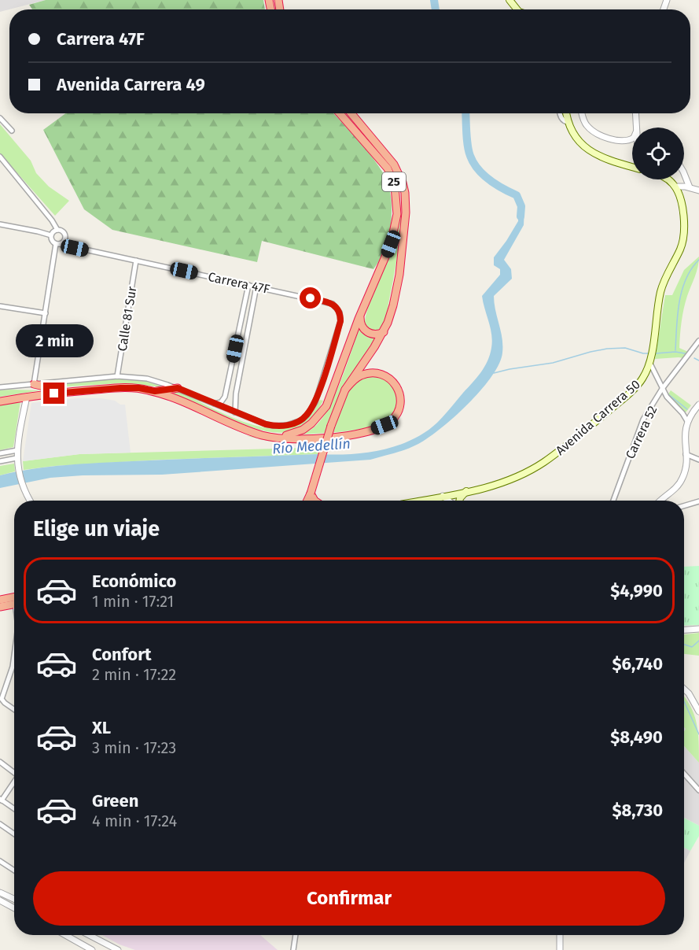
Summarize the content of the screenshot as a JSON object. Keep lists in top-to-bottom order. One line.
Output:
{"streets":{"highway":["25"],"main road":["Avenida Carrera 50"],"street":["Carrera 47F","Calle 81 Sur","Carrera 52"]},"crossings":[["Carrera 47F","Calle 81 Sur"]],"water":["Río Medellín"],"page":{"banner":["Carrera 47F","Avenida Carrera 49"],"bubble":"2 min","heading":"Elige un viaje","list":[{"name":"Económico","note":"1 min · 17:21","value":"$4,990"},{"name":"Confort","note":"2 min · 17:22","value":"$6,740"},{"name":"XL","note":"3 min · 17:23","value":"$8,490"},{"name":"Green","note":"4 min · 17:24","value":"$8,730"}],"buttons":"Confirmar"}}
